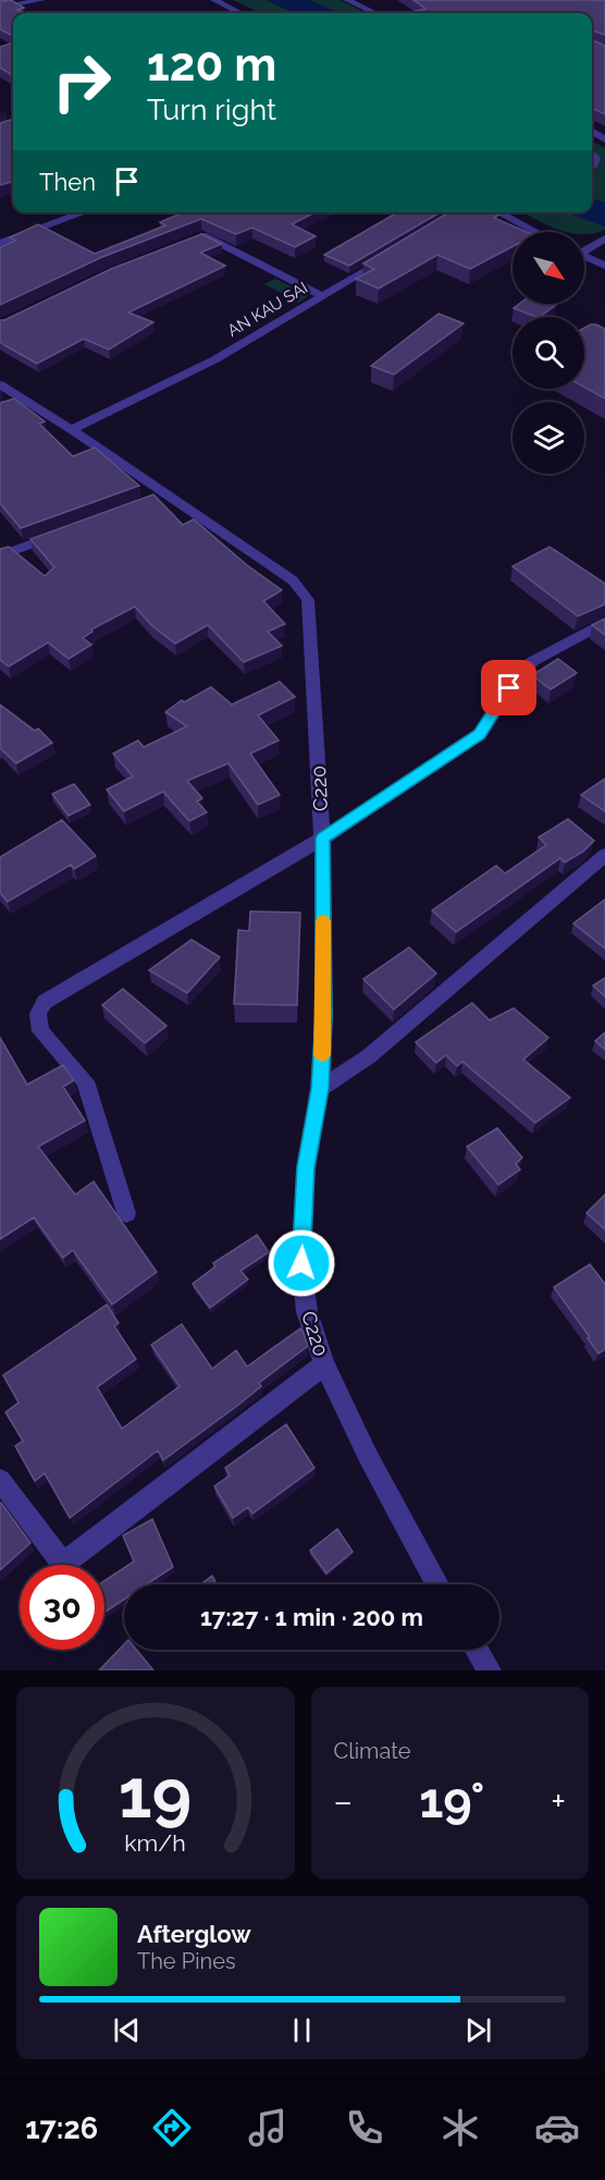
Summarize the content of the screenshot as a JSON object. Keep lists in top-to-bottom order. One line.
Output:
{"streets":{"street":["AN KAU SAI","C220"]},"crossings":[["AN KAU SAI","C220"]],"north":"bottom right","page":{"turn":["120 m","Turn right"],"then":"Then","limit":"30","trip":"17:27 · 1 min · 200 m","tile":"Climate","heat":["−","19°","+"],"song":["Afterglow","The Pines"],"tabs":"17:26","gauge":["19","km/h"]}}
